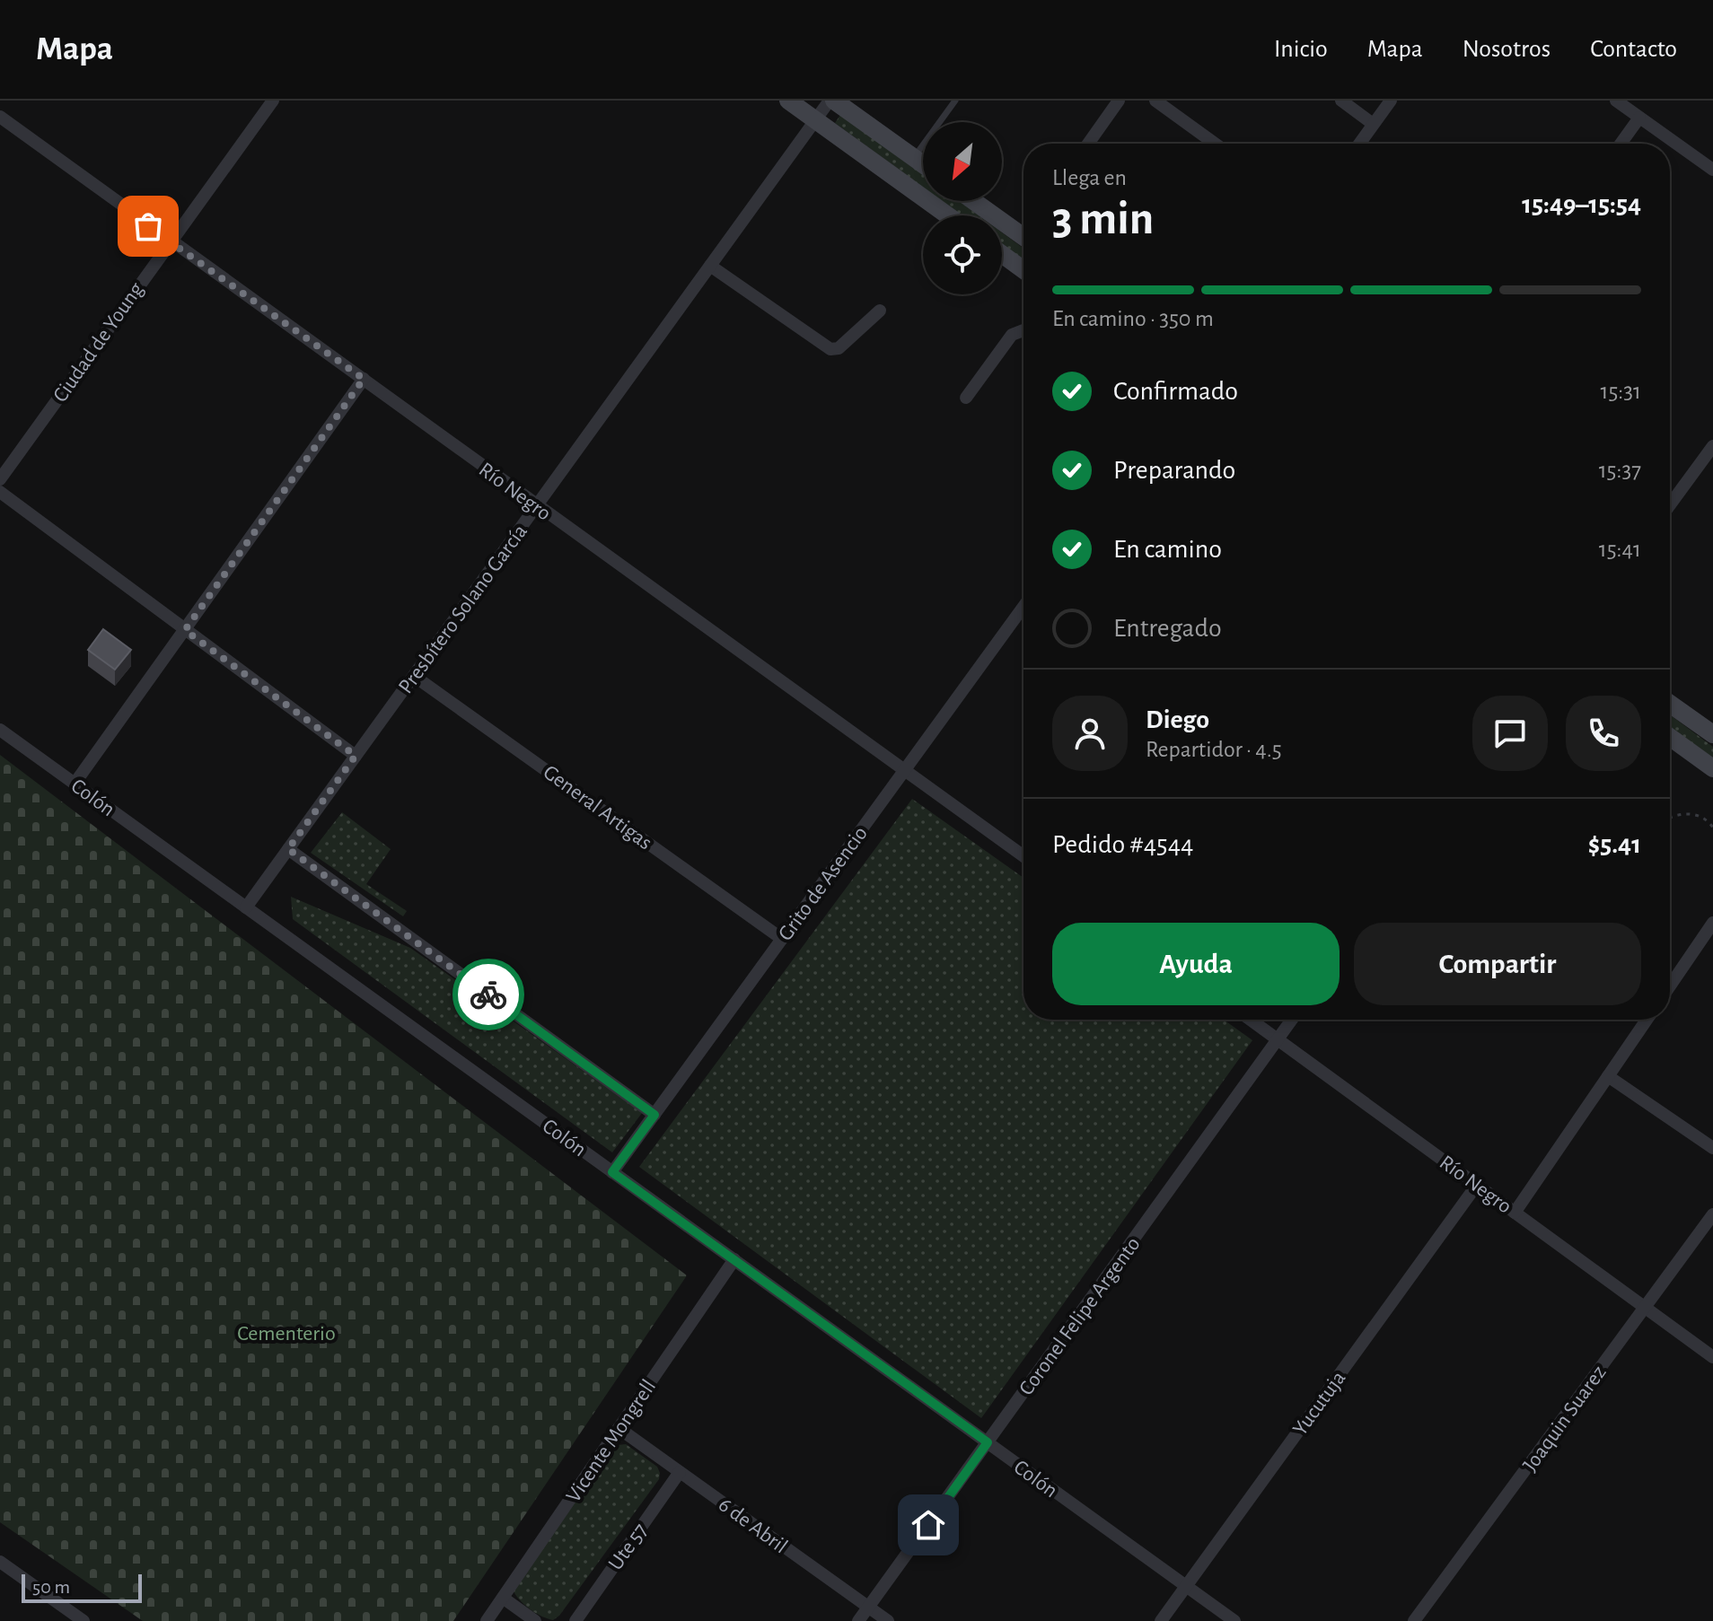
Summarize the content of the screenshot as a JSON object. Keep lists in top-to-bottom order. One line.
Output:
{"streets":{"street":["Ciudad de Young","Río Negro","Presbítero Solano García","Colón","General Artigas","Grito de Asencio","Coronel Felipe Argento","Yucutuja","Joaquin Suarez","Vicente Mongrell","6 de Abril","Ute 57"]},"crossings":[["Ciudad de Young","Río Negro"],["Río Negro","Presbítero Solano García"],["Río Negro","Grito de Asencio"],["Río Negro","Coronel Felipe Argento"],["Río Negro","Yucutuja"],["Río Negro","Joaquin Suarez"],["Presbítero Solano García","Colón"],["Presbítero Solano García","General Artigas"],["Colón","Grito de Asencio"],["Colón","Coronel Felipe Argento"],["Colón","Yucutuja"],["Colón","Vicente Mongrell"],["General Artigas","Grito de Asencio"],["Coronel Felipe Argento","6 de Abril"],["Vicente Mongrell","6 de Abril"],["6 de Abril","Ute 57"]],"parks":["Cementerio"],"scale_bar":"50 m","north":"bottom left","page":{"header":"Mapa","nav":["Inicio","Mapa","Nosotros","Contacto"],"heading":["3 min","Llega en","15:49–15:54"],"panel":["Diego","Repartidor · 4.5","Pedido #4544","$5.41"],"bar":"En camino · 350 m","list":[["Confirmado","15:31"],["Preparando","15:37"],["En camino","15:41"],"Entregado"],"buttons":["Ayuda","Compartir"],"scale":"50 m"}}
